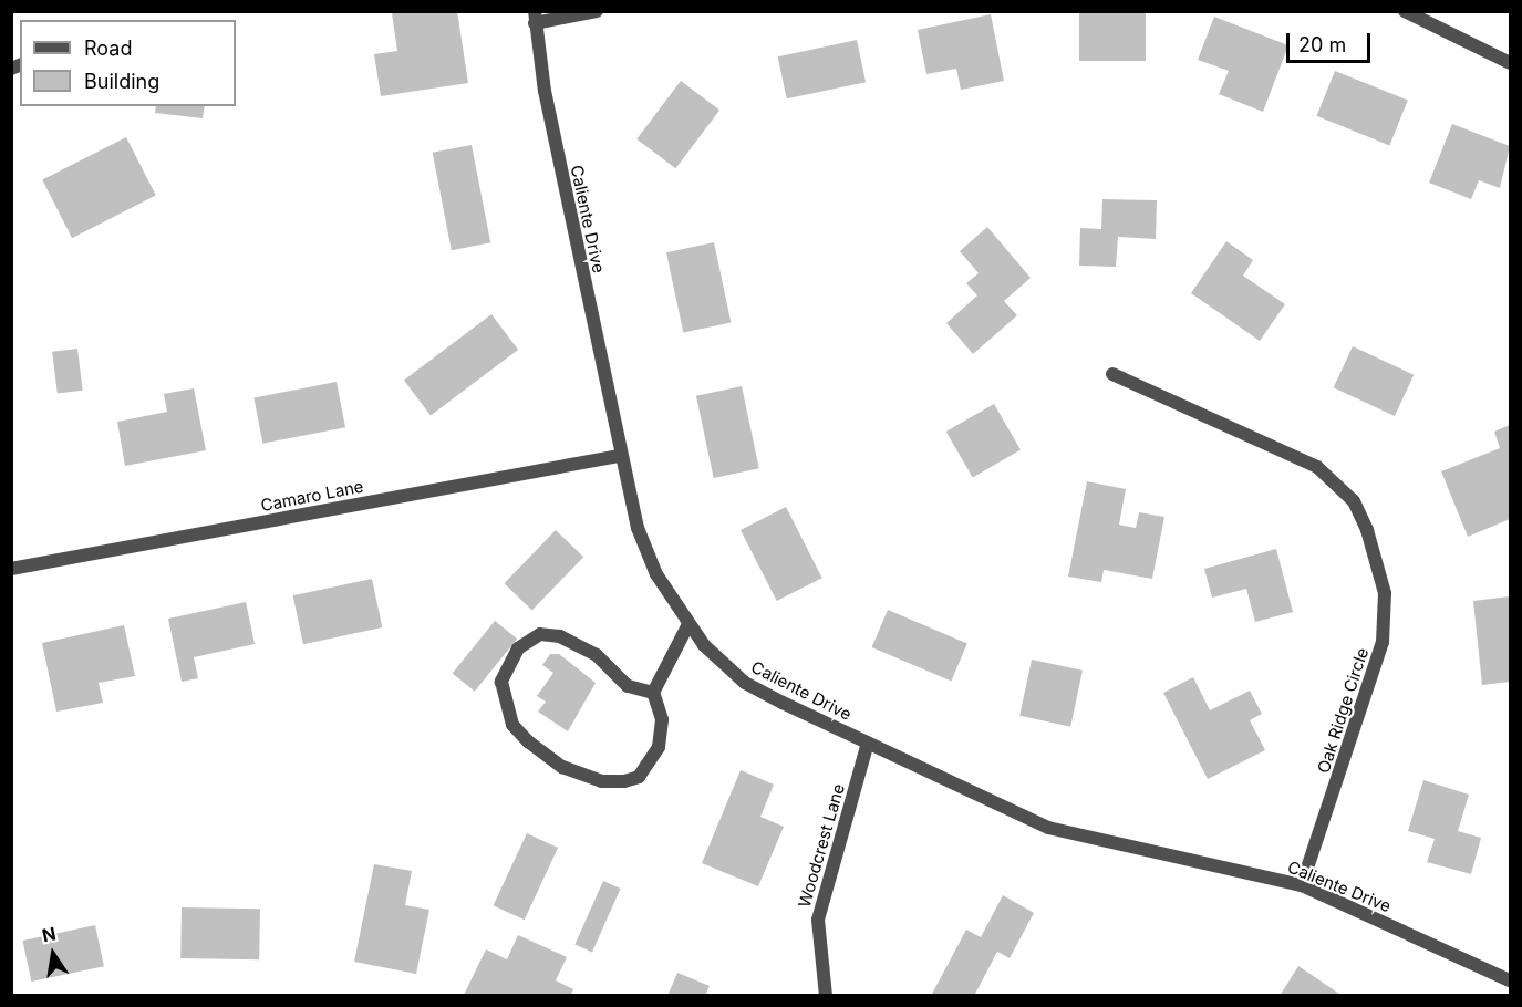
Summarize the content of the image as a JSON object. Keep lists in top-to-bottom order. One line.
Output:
{"streets":{"street":["Caliente Drive","Camaro Lane","Oak Ridge Circle","Woodcrest Lane"]},"crossings":[["Caliente Drive","Camaro Lane"],["Caliente Drive","Oak Ridge Circle"],["Caliente Drive","Woodcrest Lane"]],"legend":["Road","Building"],"scale_bar":"20 m","north":"top"}
